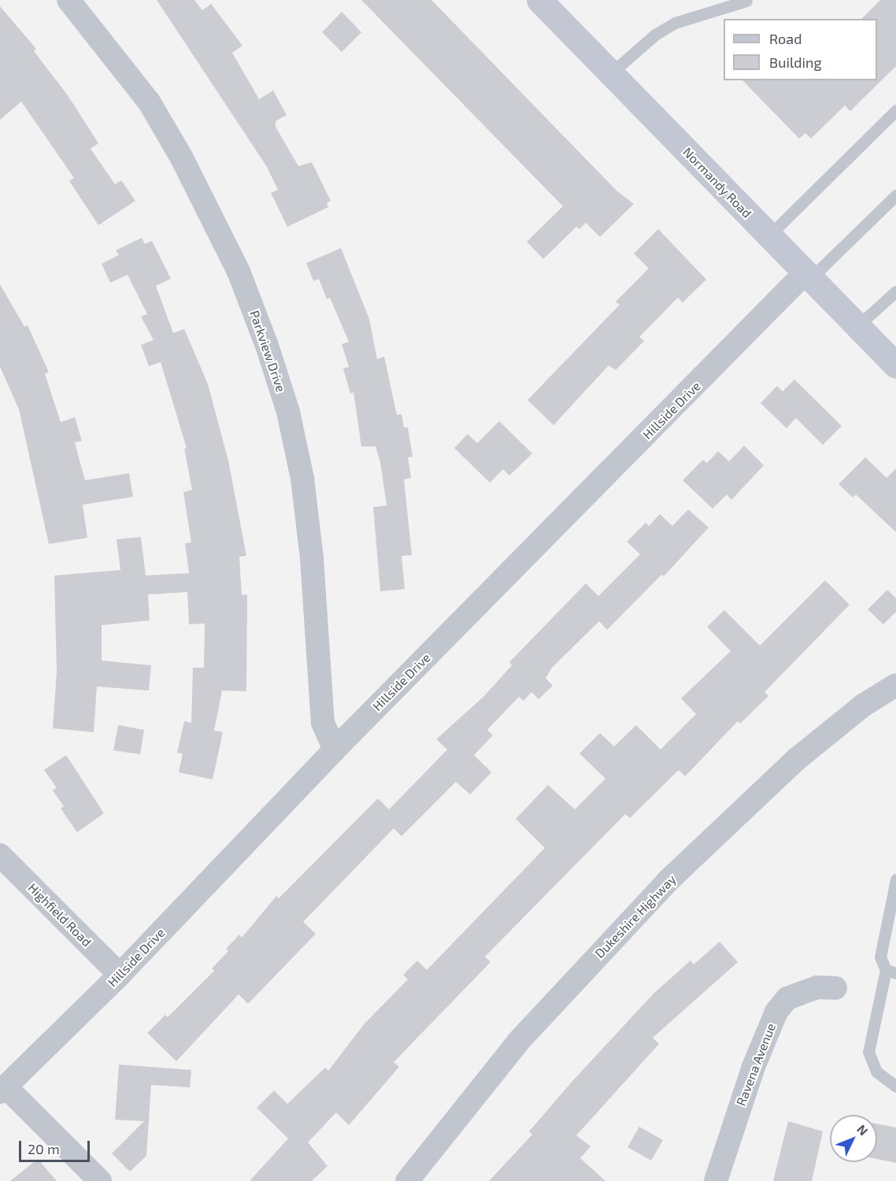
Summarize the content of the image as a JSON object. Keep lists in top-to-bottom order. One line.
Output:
{"streets":{"street":["Normandy Road","Parkview Drive","Hillside Drive","Highfield Road","Dukeshire Highway","Ravena Avenue"]},"crossings":[["Normandy Road","Hillside Drive"],["Parkview Drive","Hillside Drive"],["Hillside Drive","Highfield Road"]],"legend":["Road","Building"],"scale_bar":"20 m","north":"top right"}
